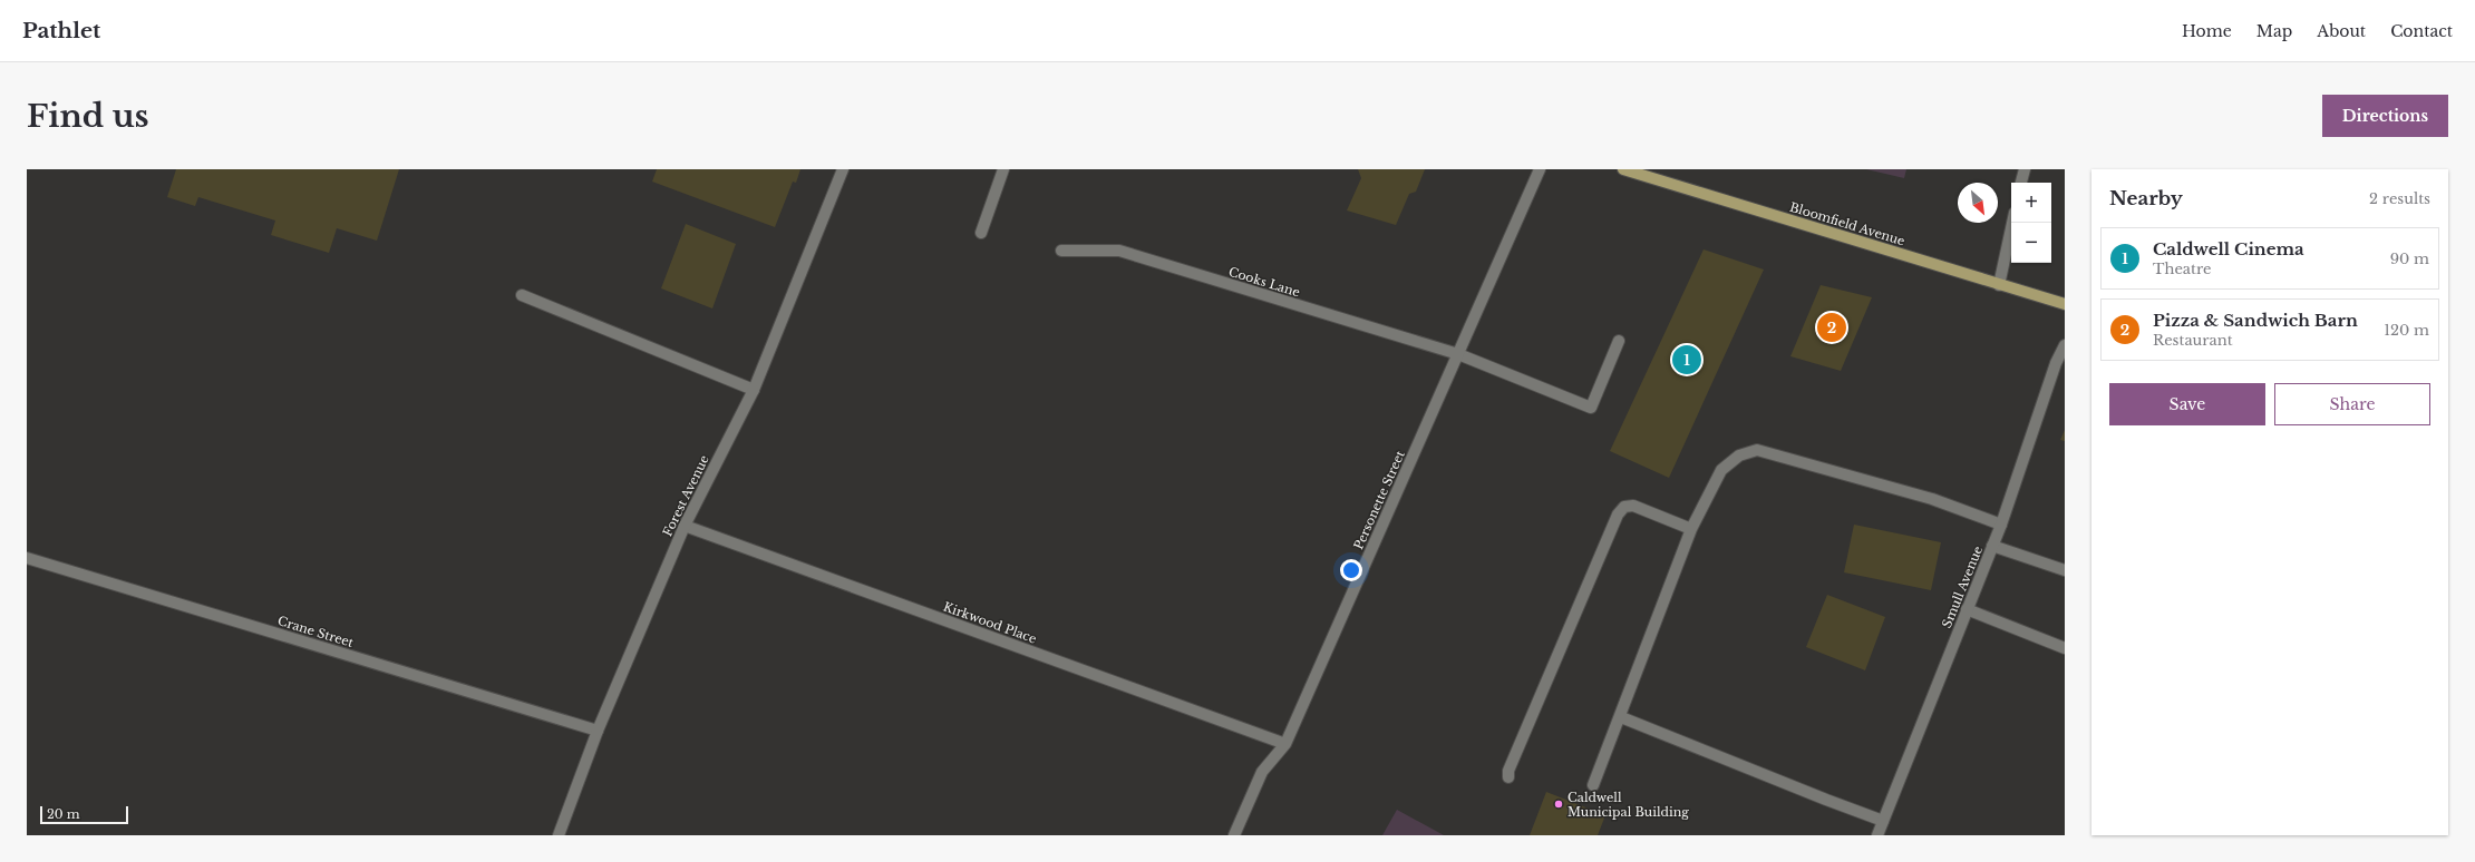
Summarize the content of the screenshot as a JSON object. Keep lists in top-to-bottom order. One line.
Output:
{"streets":{"main road":["Bloomfield Avenue"],"street":["Cooks Lane","Forest Avenue","Personette Street","Smull Avenue","Kirkwood Place","Crane Street"]},"crossings":[["Cooks Lane","Personette Street"],["Forest Avenue","Kirkwood Place"],["Forest Avenue","Crane Street"],["Personette Street","Kirkwood Place"]],"places":["Caldwell Municipal Building"],"scale_bar":"20 m","north":"bottom right","page":{"header":"Pathlet","nav":["Home","Map","About","Contact"],"buttons":["Directions",["Save","Share"]],"title":"Find us","heading":["Nearby","2 results"],"map_buttons":["+","−"],"list":[{"mark":"1","name":"Caldwell Cinema","note":"Theatre","value":"90 m"},{"mark":"2","name":"Pizza & Sandwich Barn","note":"Restaurant","value":"120 m"}],"pins":["2","1"],"scale":"20 m"}}
